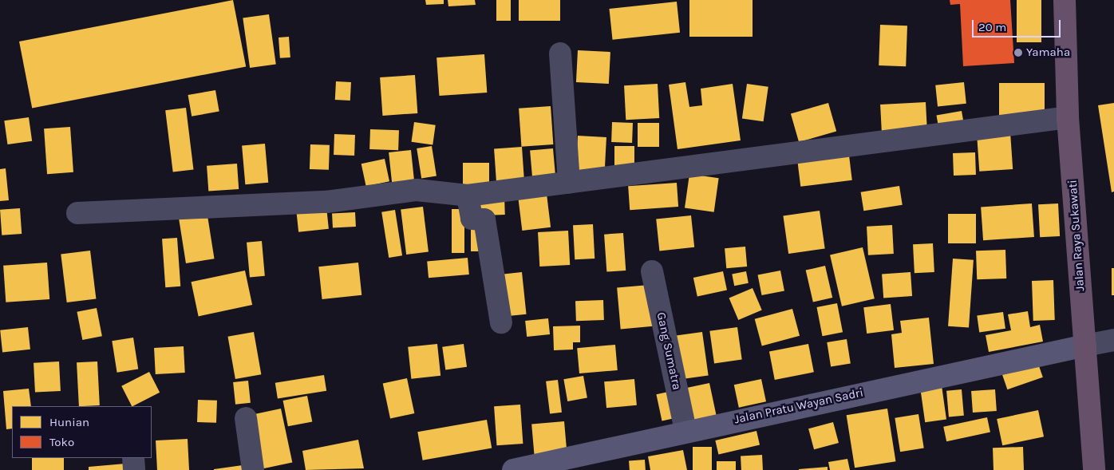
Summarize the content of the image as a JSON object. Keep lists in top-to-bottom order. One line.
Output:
{"streets":{"highway":["Jalan Raya Sukawati"],"street":["Gang Sumatra","Jalan Pratu Wayan Sadri"]},"crossings":[["Jalan Raya Sukawati","Jalan Pratu Wayan Sadri"],["Gang Sumatra","Jalan Pratu Wayan Sadri"]],"places":["Yamaha"],"legend":["Hunian","Toko"],"scale_bar":"20 m"}
